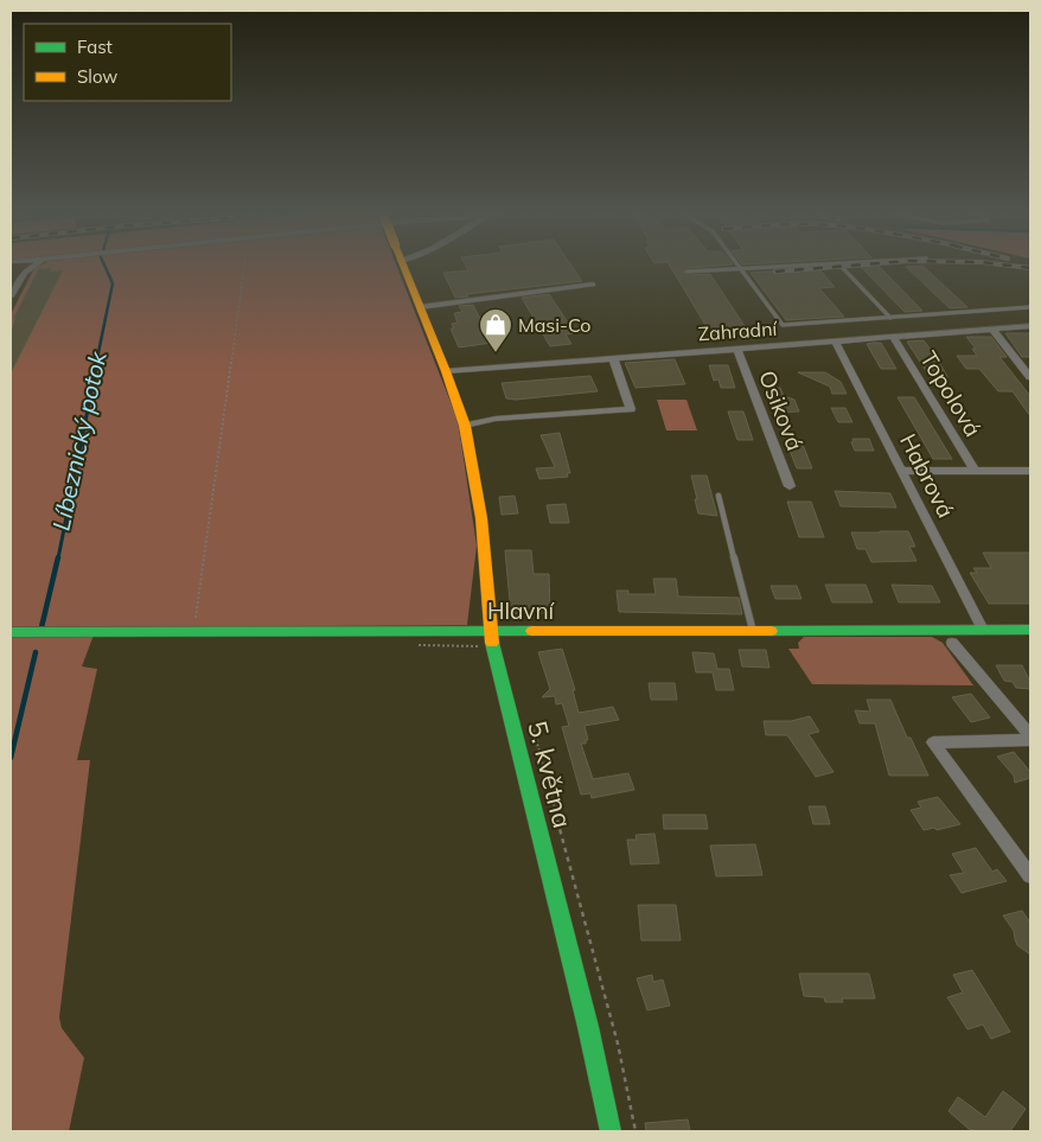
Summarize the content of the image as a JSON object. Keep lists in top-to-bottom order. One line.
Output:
{"streets":{"main road":["Hlavní","5. května"],"street":["Zahradní","Topolová","Osiková","Habrová"]},"crossings":[["Zahradní","Topolová"],["Zahradní","Osiková"],["Zahradní","Habrová"],["Zahradní","5. května"],["Habrová","Hlavní"],["Hlavní","5. května"]],"water":["Líbeznický potok"],"places":{"shop":["Masi-Co"]},"legend":["Fast","Slow"]}
